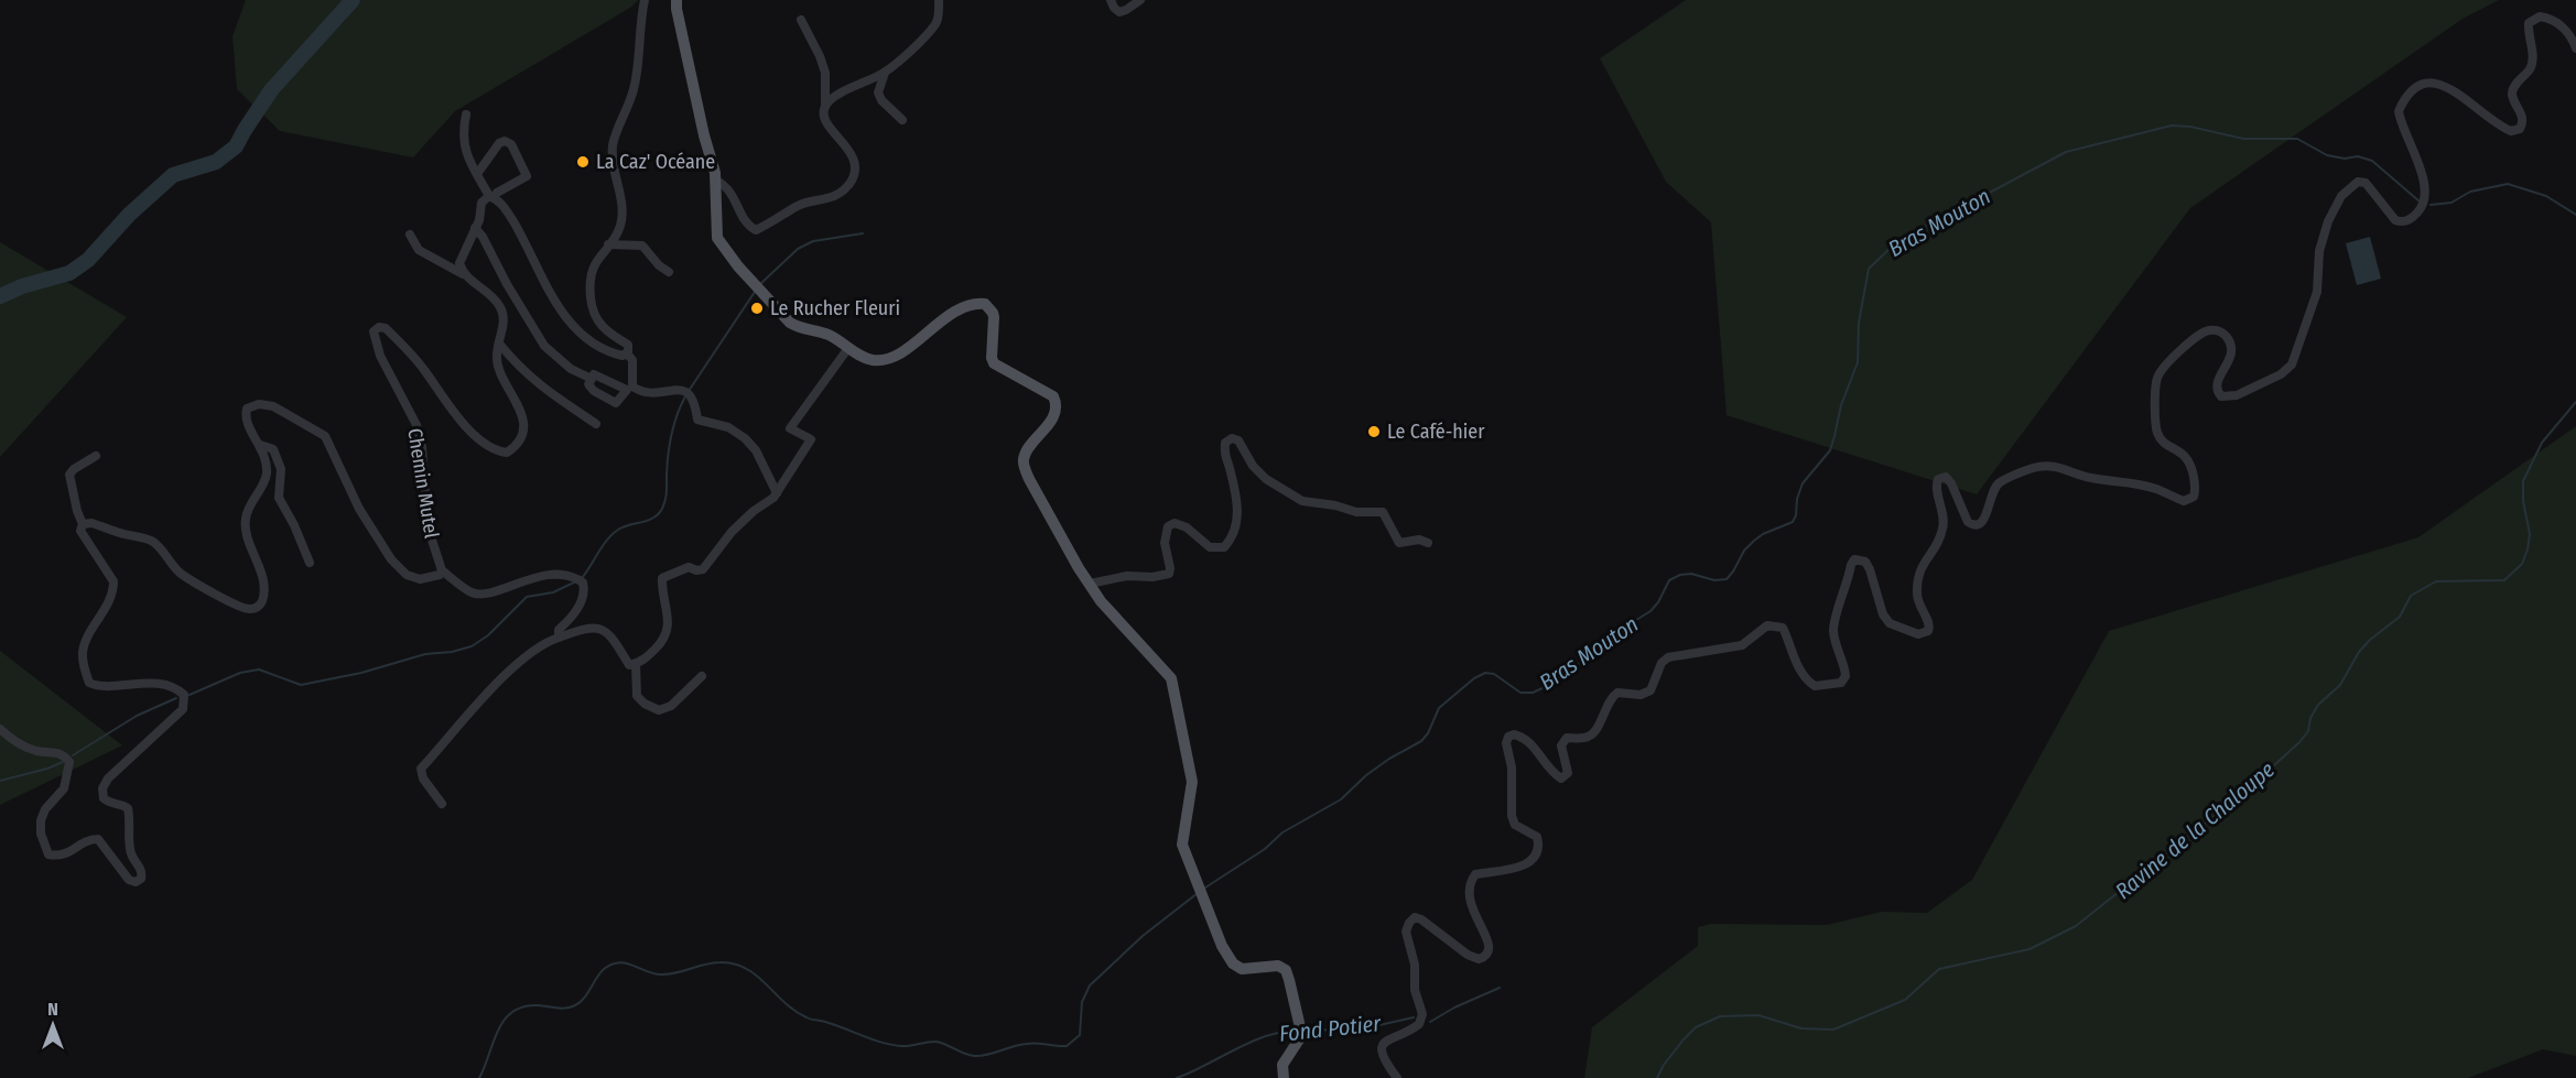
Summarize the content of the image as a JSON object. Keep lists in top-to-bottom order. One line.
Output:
{"streets":{"street":["Chemin Mutel"]},"water":["Bras Mouton","Ravine de la Chaloupe","Fond Potier"],"places":["La Caz' Océane","Le Rucher Fleuri","Le Café-hier"],"north":"top"}
